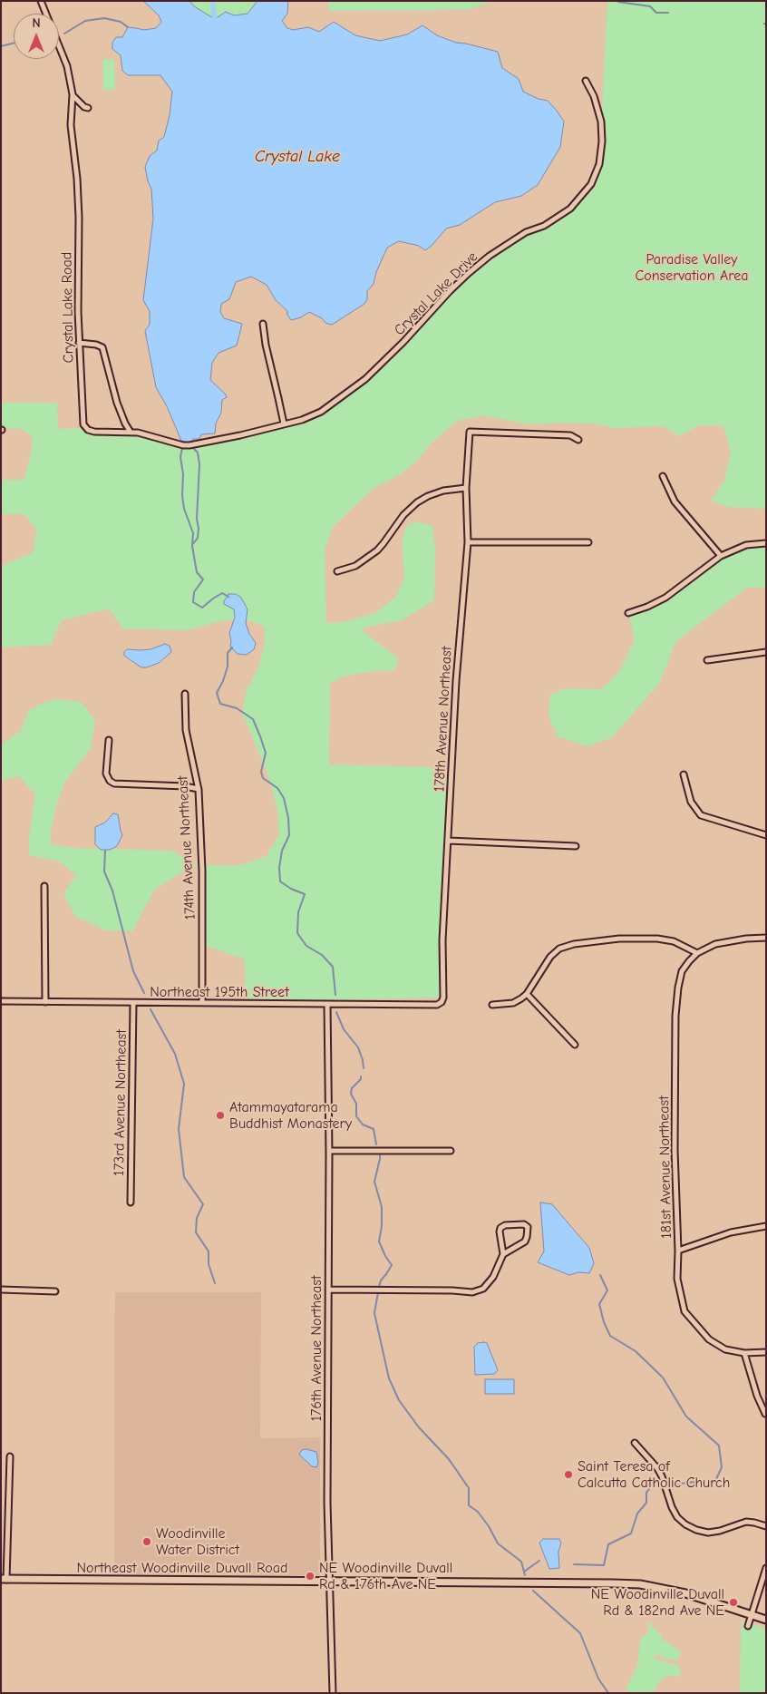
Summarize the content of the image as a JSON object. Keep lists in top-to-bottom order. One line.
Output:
{"streets":{"main road":["Northeast Woodinville Duvall Road"],"street":["Crystal Lake Drive","Crystal Lake Road","178th Avenue Northeast","174th Avenue Northeast","Northeast 195th Street","173rd Avenue Northeast","181st Avenue Northeast","176th Avenue Northeast"]},"crossings":[["Crystal Lake Drive","Crystal Lake Road"],["178th Avenue Northeast","Northeast 195th Street"],["174th Avenue Northeast","Northeast 195th Street"],["Northeast 195th Street","173rd Avenue Northeast"],["Northeast 195th Street","176th Avenue Northeast"],["176th Avenue Northeast","Northeast Woodinville Duvall Road"]],"water":["Crystal Lake"],"parks":["Paradise Valley Conservation Area"],"places":["Atammayatarama Buddhist Monastery","Saint Teresa of Calcutta Catholic Church","Woodinville Water District","NE Woodinville Duvall Rd & 176th Ave NE","NE Woodinville Duvall Rd & 182nd Ave NE"],"north":"top"}
